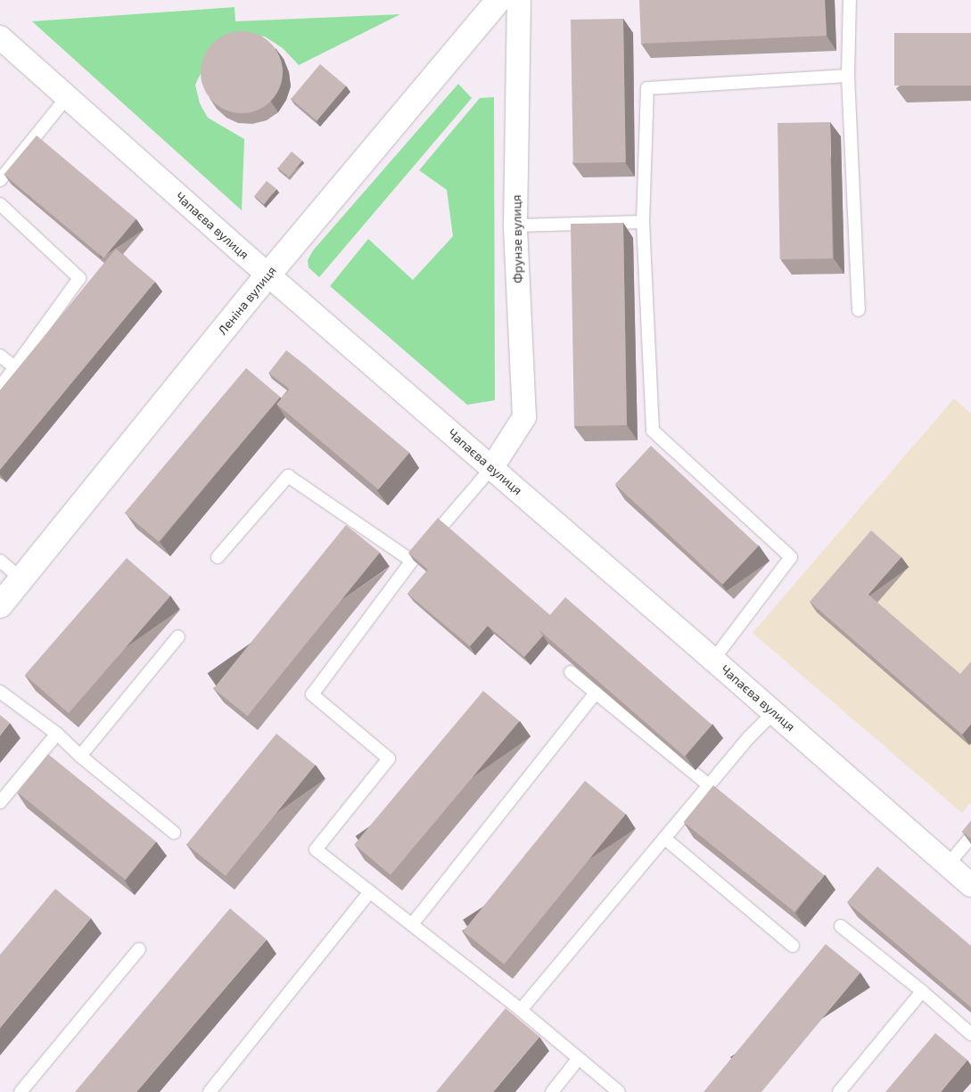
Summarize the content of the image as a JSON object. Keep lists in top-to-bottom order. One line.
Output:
{"streets":{"street":["Чапаєва вулиця","Фрунзе вулиця","Леніна вулиця"]},"crossings":[["Чапаєва вулиця","Фрунзе вулиця"],["Чапаєва вулиця","Леніна вулиця"]]}
